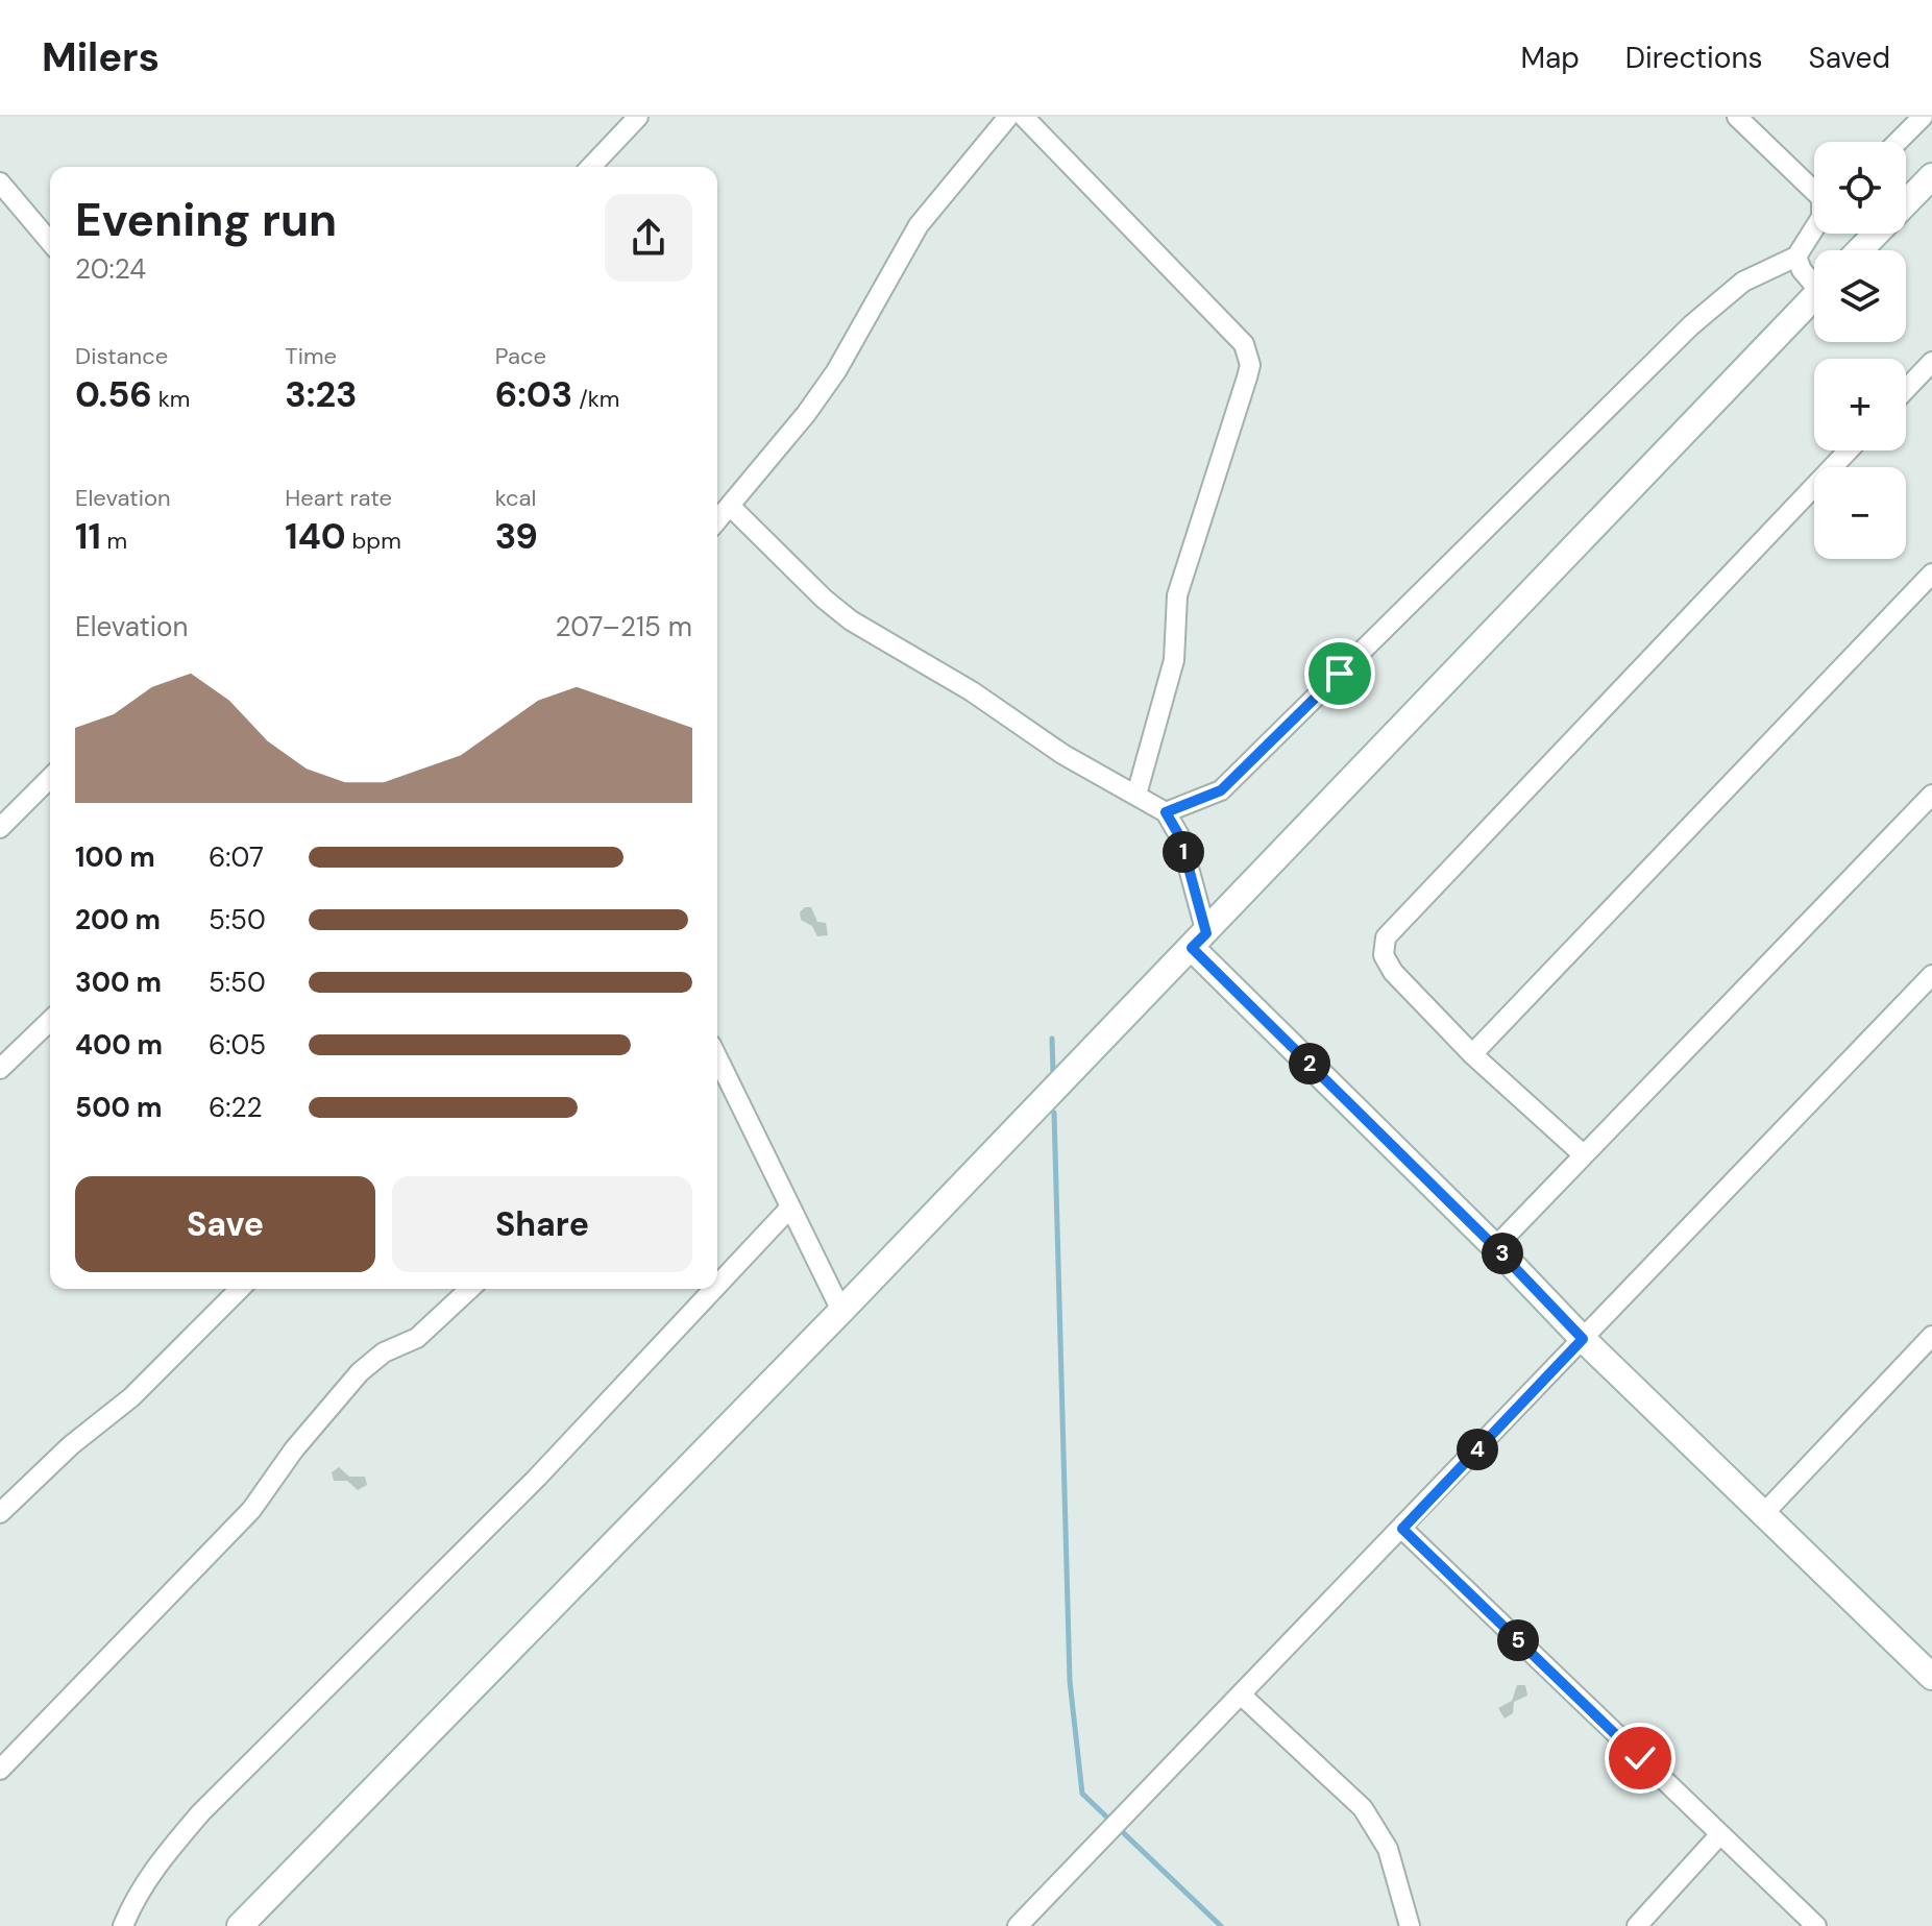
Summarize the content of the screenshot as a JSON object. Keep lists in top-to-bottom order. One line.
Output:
{"page":{"header":"Milers","nav":["Map","Directions","Saved"],"map_buttons":["+","−"],"heading":["Evening run","20:24"],"stats":[["Distance","0.56 km"],["Time","3:23"],["Pace","6:03 /km"],["Elevation","11 m"],["Heart rate","140 bpm"],["kcal","39"]],"chart":["Elevation","207–215 m"],"list":[{"name":"100 m","note":"6:07"},{"name":"200 m","note":"5:50"},{"name":"300 m","note":"5:50"},{"name":"400 m","note":"6:05"},{"name":"500 m","note":"6:22"}],"pins":["1","2","3","4","5"],"buttons":["Save","Share"]}}
